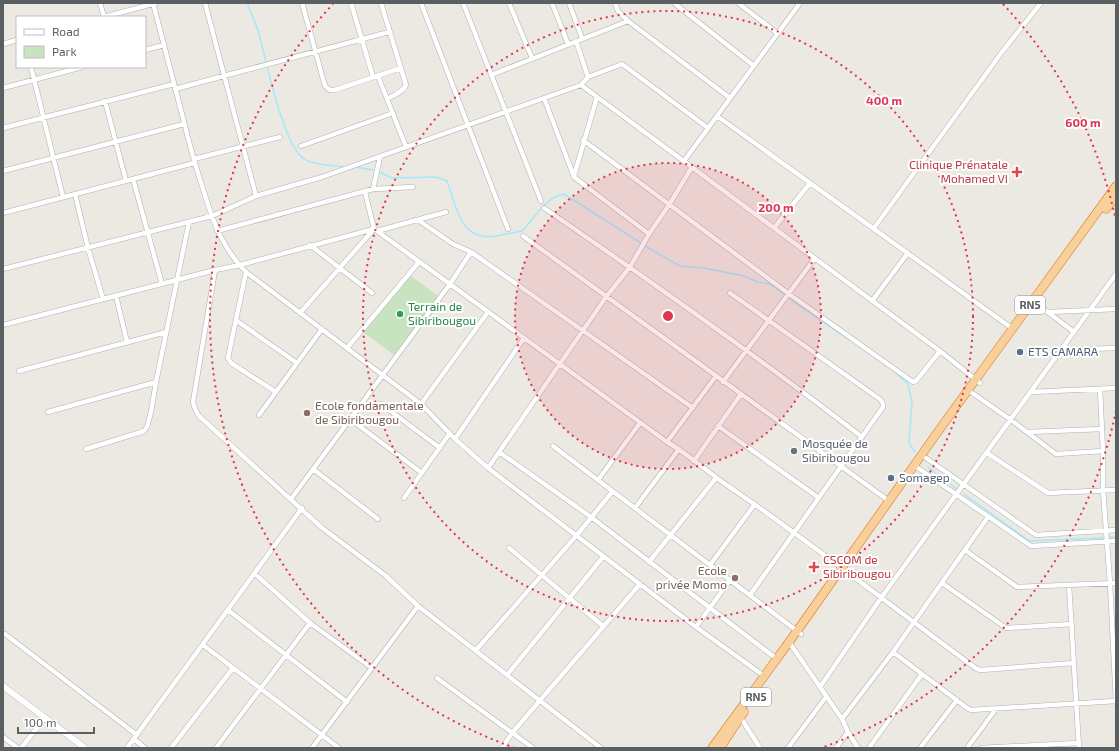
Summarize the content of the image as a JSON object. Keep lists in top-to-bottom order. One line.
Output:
{"streets":{"highway":["RN5"]},"places":{"health":["Clinique Prénatale Mohamed VI","CSCOM de Sibiribougou"],"other":["Terrain de Sibiribougou","ETS CAMARA","Ecole fondamentale de Sibiribougou","Mosquée de Sibiribougou","Somagep","Ecole privée Momo"]},"legend":["Road","Park"],"scale_bar":"100 m","rings":["400 m","600 m","200 m"]}
